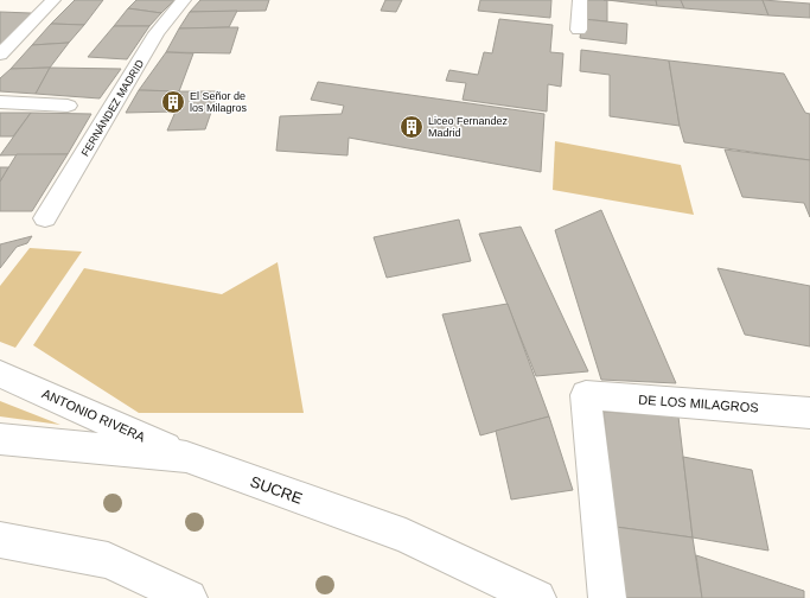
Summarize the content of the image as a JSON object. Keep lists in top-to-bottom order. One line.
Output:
{"streets":{"street":["FERNÁNDEZ MADRID","DE LOS MILAGROS","ANTONIO RIVERA","SUCRE"]},"crossings":[["ANTONIO RIVERA","SUCRE"]],"places":{"building":["El Señor de los Milagros","Liceo Fernandez Madrid"]}}
